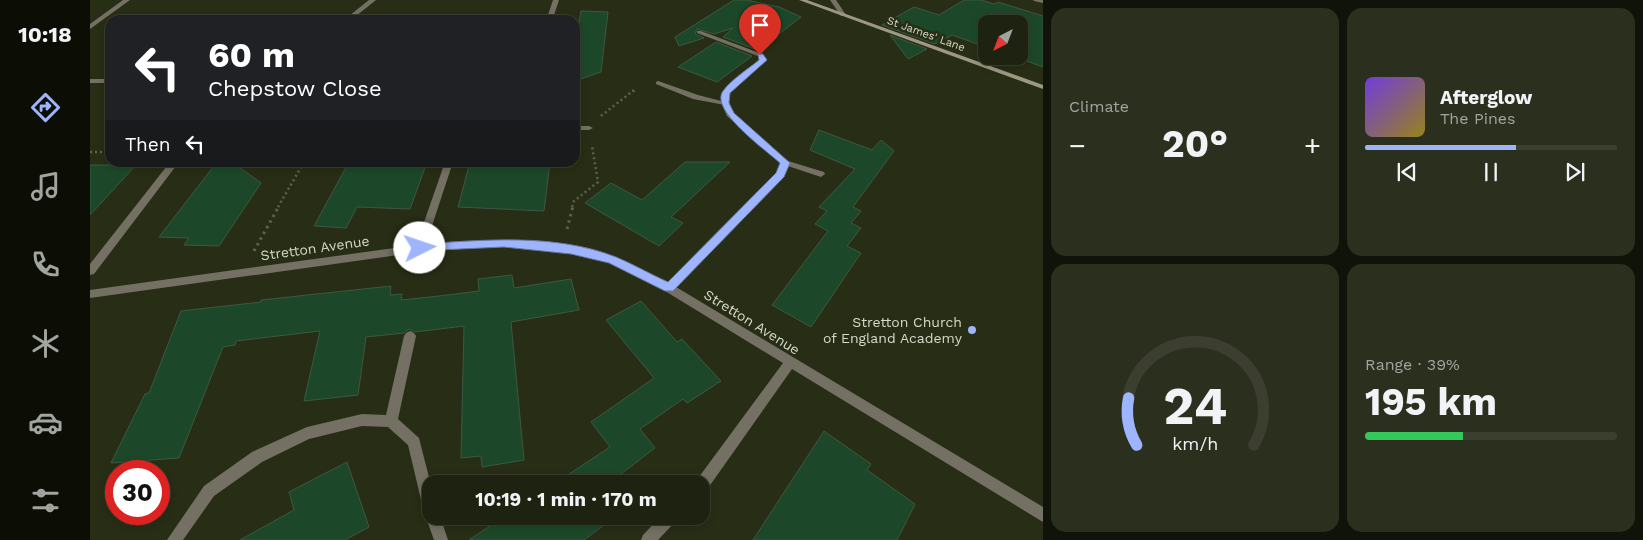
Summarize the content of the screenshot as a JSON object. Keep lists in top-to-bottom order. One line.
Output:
{"streets":{"street":["St James' Lane","Stretton Avenue"]},"places":["Stretton Church of England Academy"],"north":"bottom left","page":{"tabs":"10:18","tile":["Climate",["Range · 39%","195 km"]],"turn":["60 m","Chepstow Close"],"song":["Afterglow","The Pines"],"then":"Then","heat":["−","20°","+"],"limit":"30","trip":"10:19 · 1 min · 170 m","gauge":["24","km/h"]}}
